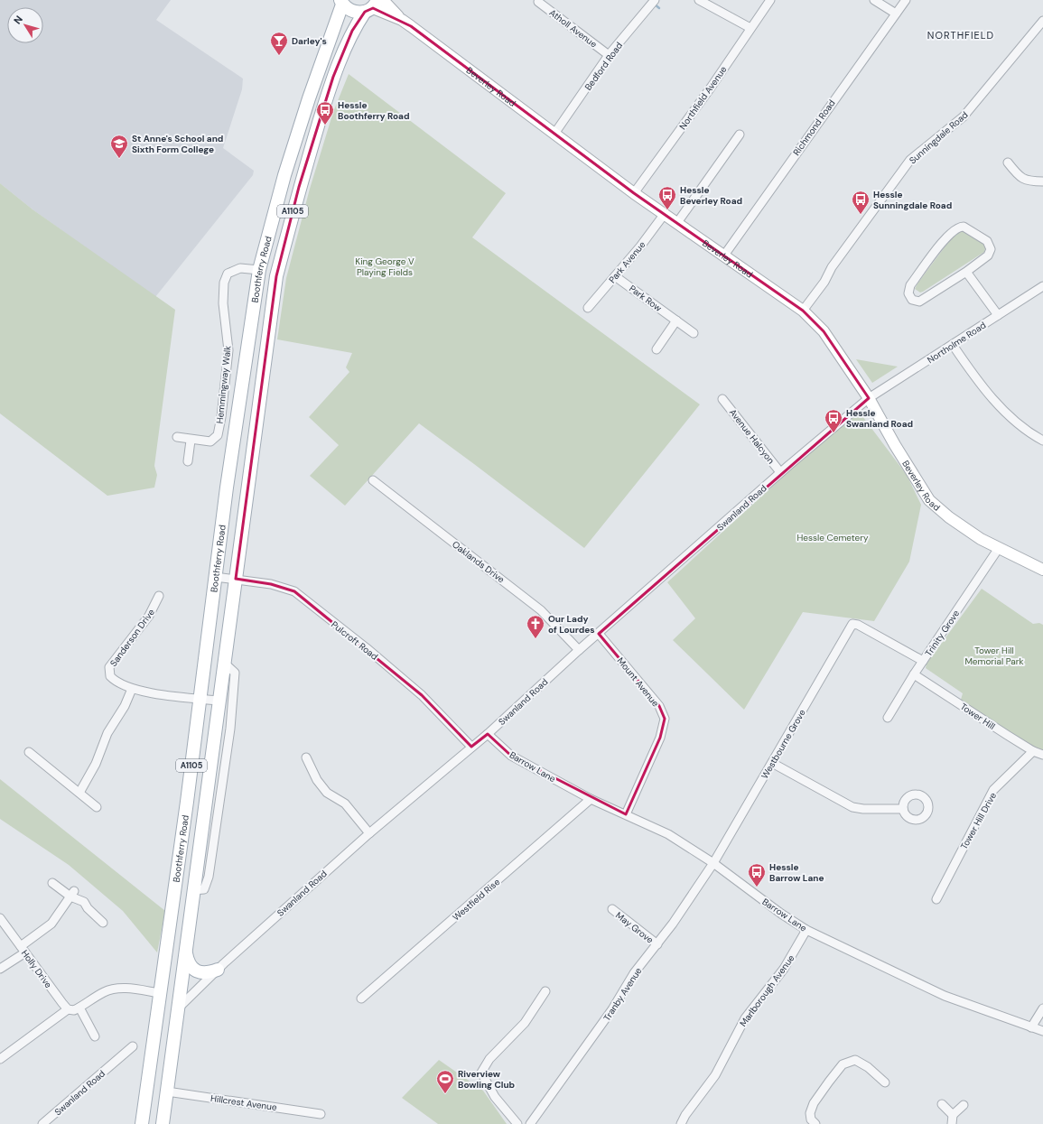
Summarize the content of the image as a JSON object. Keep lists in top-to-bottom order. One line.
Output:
{"streets":{"main road":["A1105","Boothferry Road"],"street":["Atholl Avenue","Bedford Road","Beverley Road","Northfield Avenue","Richmond Road","Sunningdale Road","Park Avenue","Park Row","Northolme Road","Hemmingway Walk","Avenue Halcyon","Swanland Road","Oaklands Drive","Trinity Grove","Sanderson Drive","Pulcroft Road","Mount Avenue","Tower Hill","Westbourne Grove","Barrow Lane","Tower Hill Drive","Westfield Rise","May Grove","Holly Drive","Marlborough Avenue","Tranby Avenue","Hillcrest Avenue"]},"crossings":[["Atholl Avenue","Bedford Road"],["Bedford Road","Beverley Road"],["Beverley Road","Northfield Avenue"],["Beverley Road","Richmond Road"],["Beverley Road","Sunningdale Road"],["Beverley Road","Park Avenue"],["Beverley Road","Boothferry Road"],["Beverley Road","Northolme Road"],["Beverley Road","Swanland Road"],["Beverley Road","Trinity Grove"],["Park Avenue","Park Row"],["Boothferry Road","Hemmingway Walk"],["Boothferry Road","Swanland Road"],["Boothferry Road","Sanderson Drive"],["Boothferry Road","Pulcroft Road"],["Boothferry Road","Hillcrest Avenue"],["Northolme Road","Swanland Road"],["Avenue Halcyon","Swanland Road"],["Swanland Road","Oaklands Drive"],["Swanland Road","Pulcroft Road"],["Swanland Road","Mount Avenue"],["Swanland Road","Barrow Lane"],["Trinity Grove","Tower Hill"],["Trinity Grove","Westbourne Grove"],["Mount Avenue","Barrow Lane"],["Tower Hill","Tower Hill Drive"],["Westbourne Grove","Barrow Lane"],["Westbourne Grove","Tranby Avenue"],["Barrow Lane","Westfield Rise"],["Barrow Lane","Marlborough Avenue"],["Barrow Lane","Tranby Avenue"],["May Grove","Tranby Avenue"]],"districts":["NORTHFIELD"],"parks":["King George V Playing Fields","Hessle Cemetery","Tower Hill Memorial Park"],"places":{"bar":["Darley's"],"bus stop":["Hessle Boothferry Road","Hessle Beverley Road","Hessle Sunningdale Road","Hessle Swanland Road","Hessle Barrow Lane"],"school or university":["St Anne's School and Sixth Form College"],"church":["Our Lady of Lourdes"],"sports":["Riverview Bowling Club"]},"north":"top left"}
